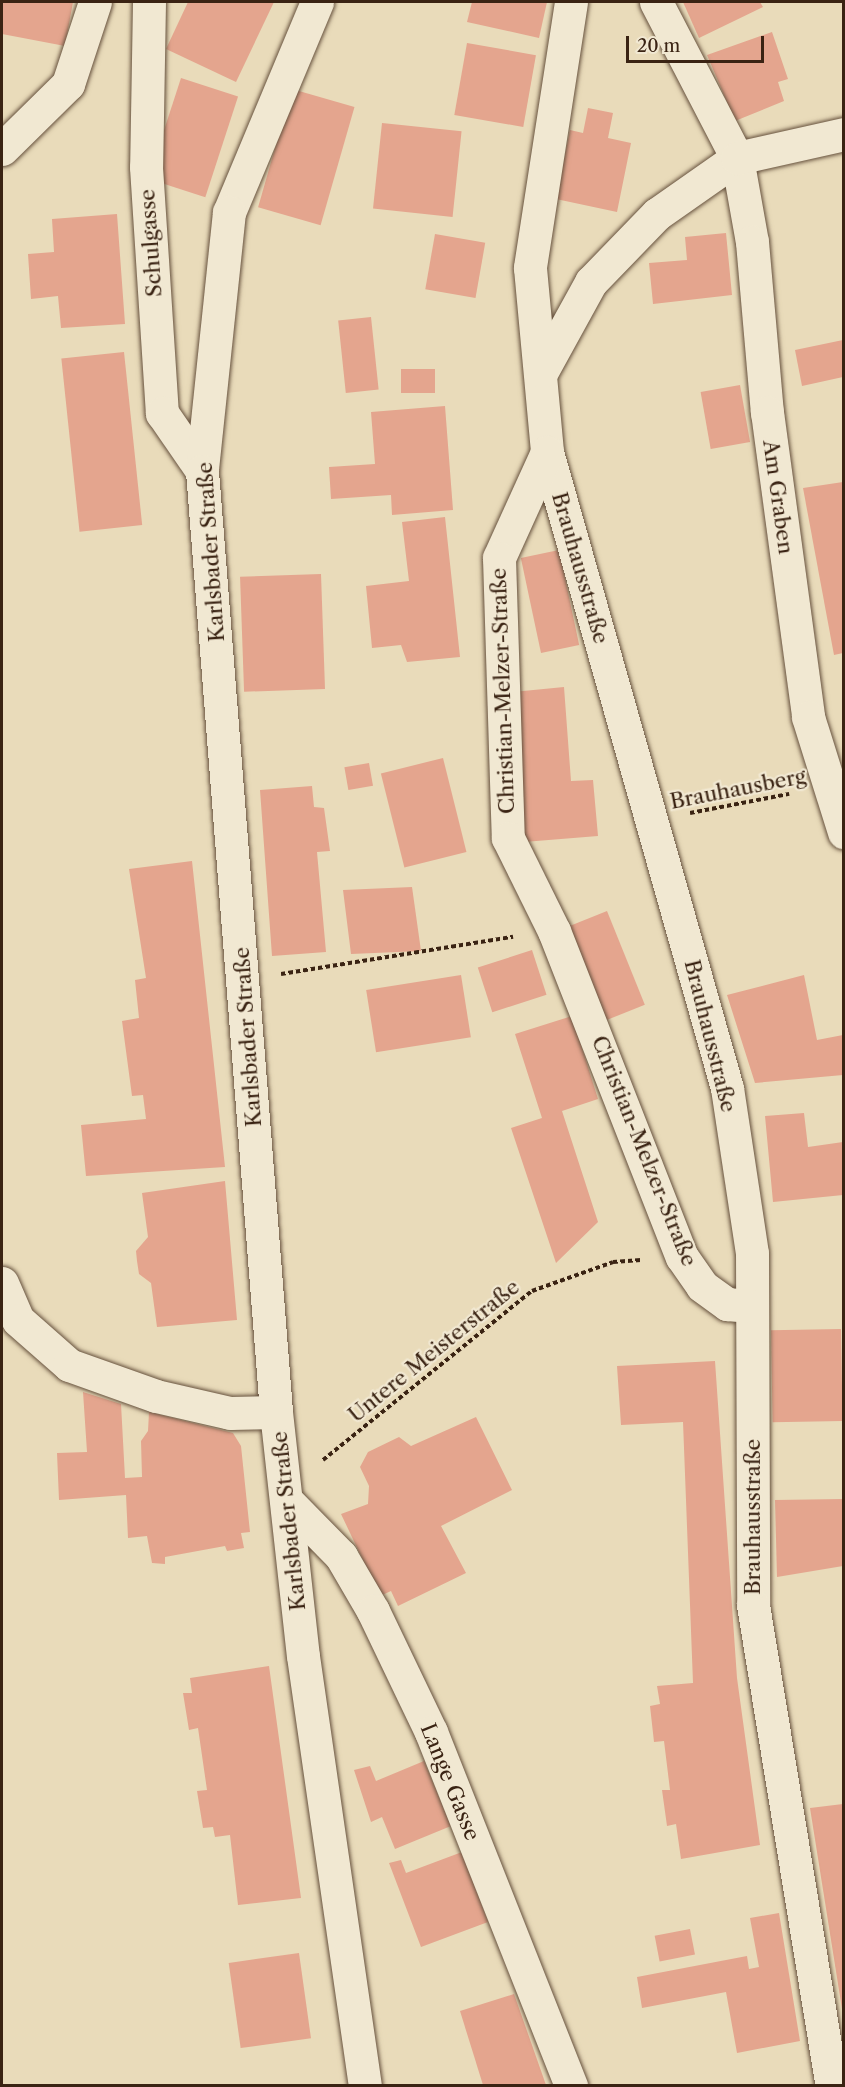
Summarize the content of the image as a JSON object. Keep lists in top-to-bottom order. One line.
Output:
{"streets":{"street":["Schulgasse","Am Graben","Karlsbader Straße","Brauhausstraße","Christian-Melzer-Straße","Lange Gasse"],"path":["Brauhausberg","Untere Meisterstraße"]},"crossings":[["Schulgasse","Karlsbader Straße"],["Am Graben","Brauhausberg"],["Karlsbader Straße","Untere Meisterstraße"],["Karlsbader Straße","Lange Gasse"],["Brauhausstraße","Christian-Melzer-Straße"],["Brauhausstraße","Brauhausberg"],["Christian-Melzer-Straße","Untere Meisterstraße"],["Untere Meisterstraße","Lange Gasse"]],"scale_bar":"20 m"}
